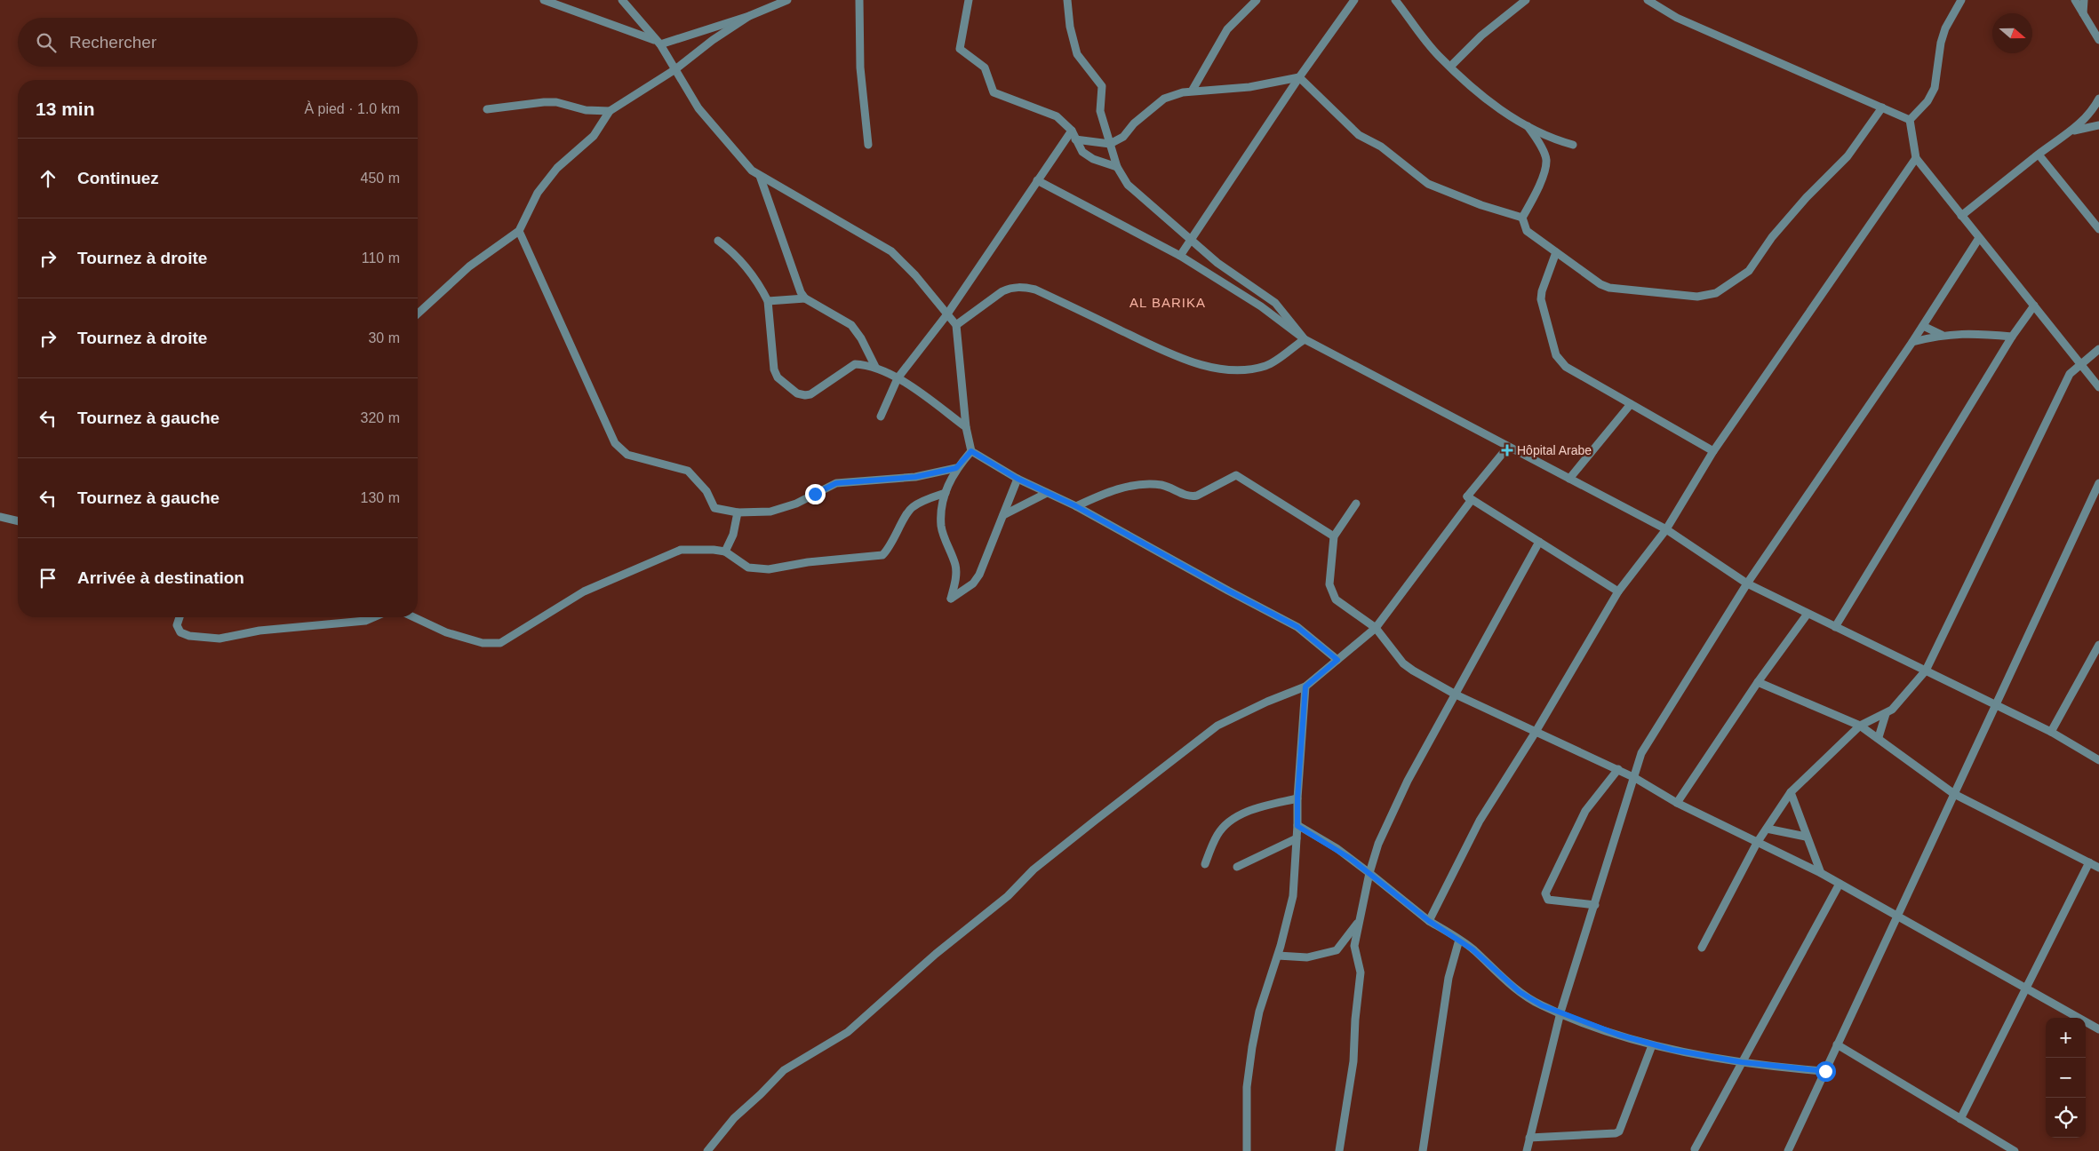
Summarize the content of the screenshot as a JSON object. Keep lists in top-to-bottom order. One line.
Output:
{"districts":["AL BARIKA"],"places":{"health":["Hôpital Arabe"]},"north":"right","page":{"search":"Rechercher","heading":["13 min","À pied · 1.0 km"],"list":[["Continuez","450 m"],["Tournez à droite","110 m"],["Tournez à droite","30 m"],["Tournez à gauche","320 m"],["Tournez à gauche","130 m"],"Arrivée à destination"],"map_buttons":["+","−"]}}
